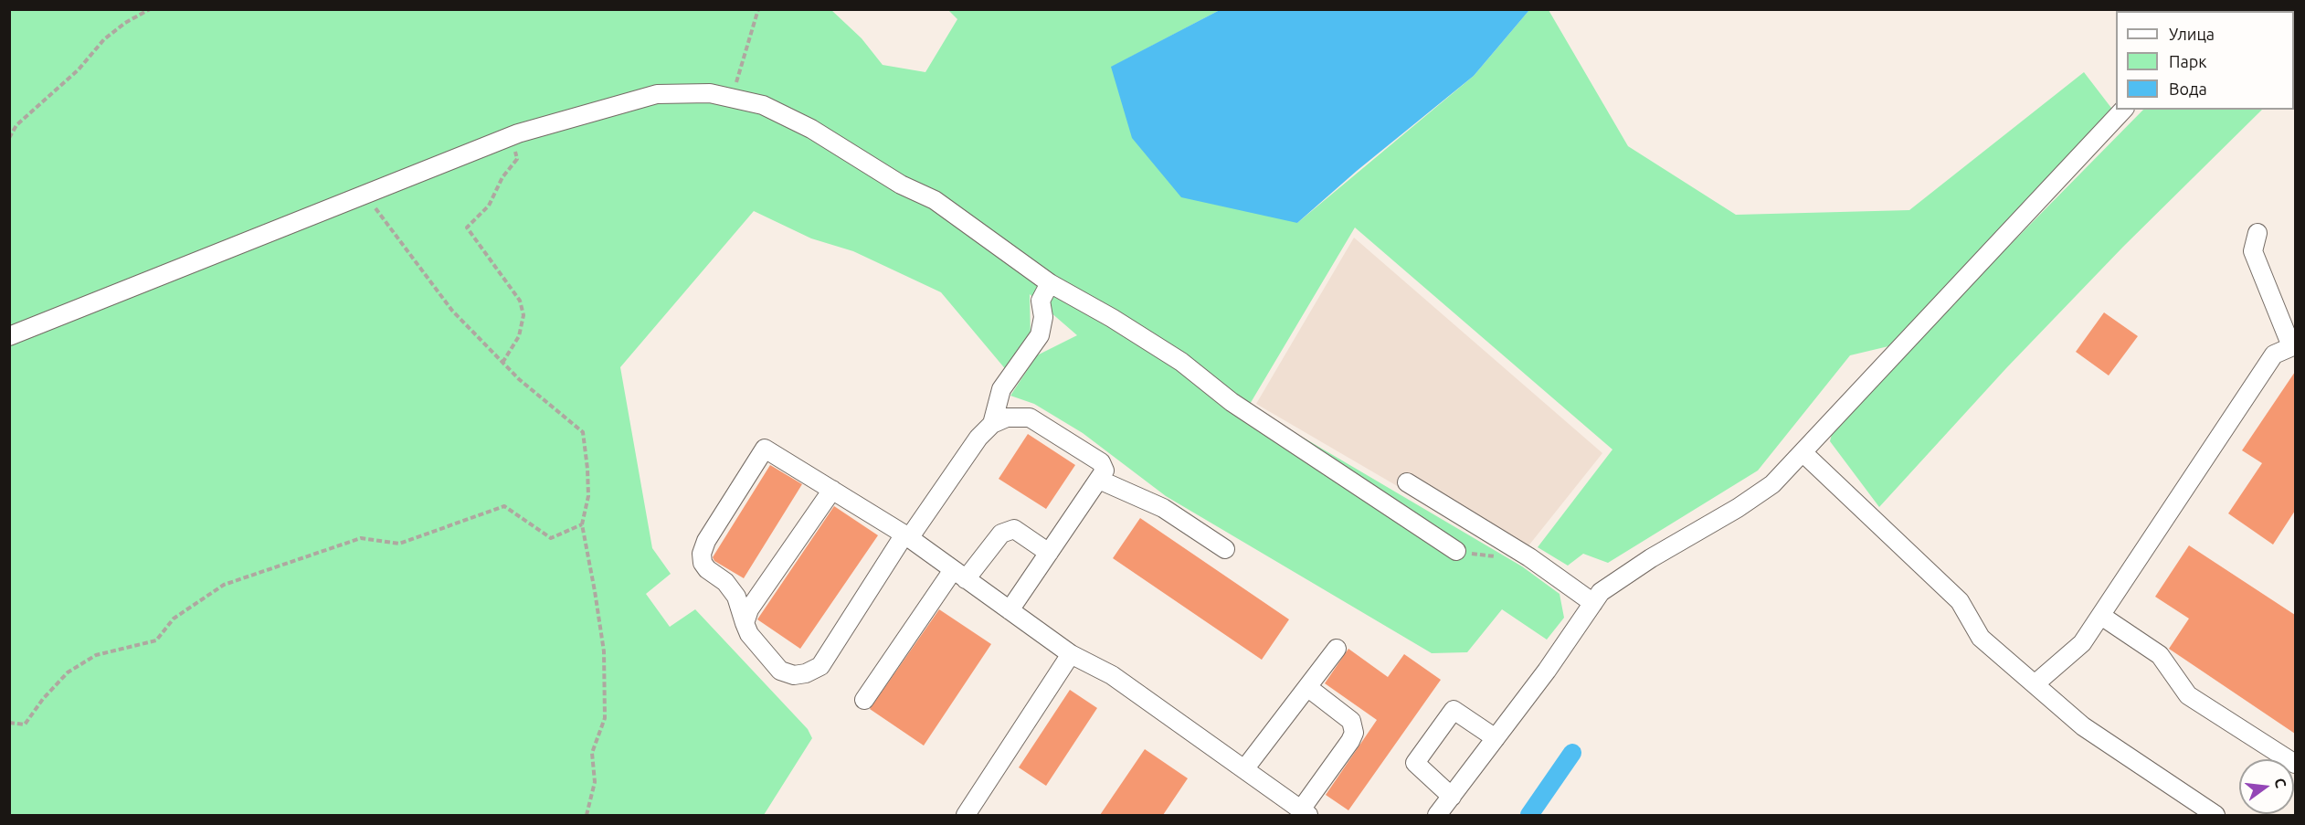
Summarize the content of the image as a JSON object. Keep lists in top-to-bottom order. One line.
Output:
{"legend":["Улица","Парк","Вода"],"north":"right"}
